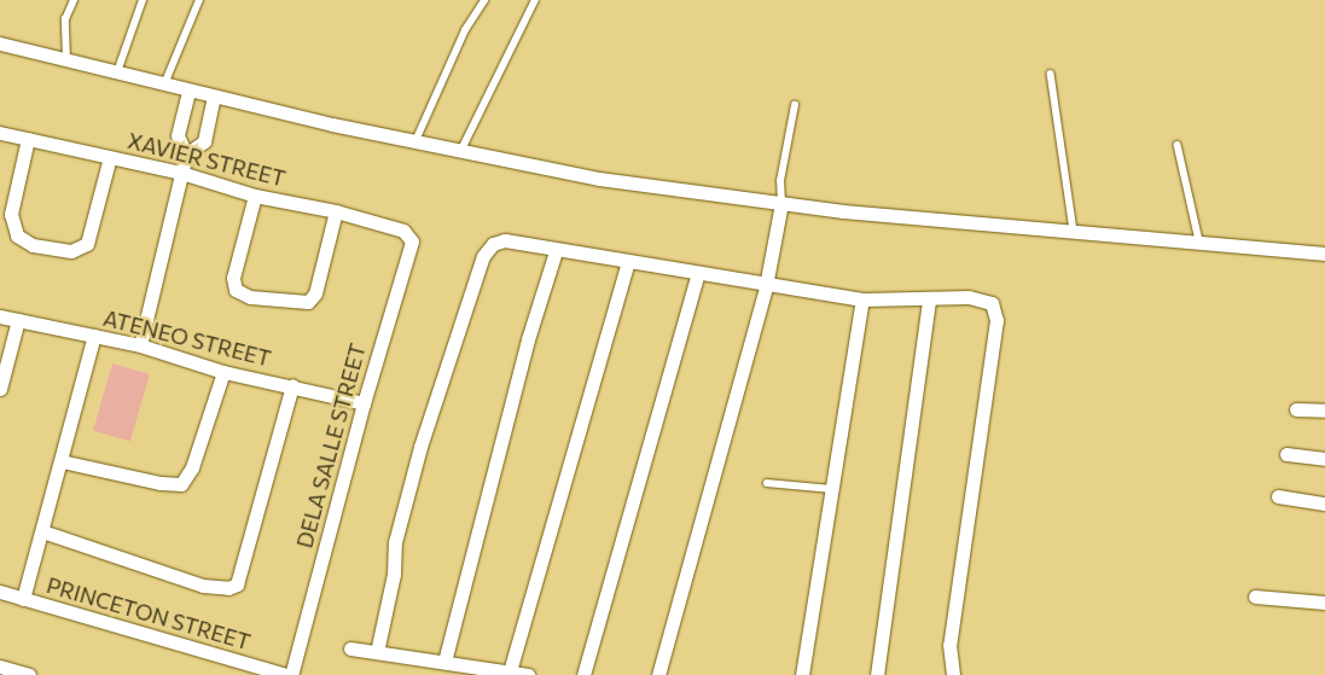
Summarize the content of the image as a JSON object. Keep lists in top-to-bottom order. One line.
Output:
{"streets":{"street":["XAVIER STREET","ATENEO STREET","DELA SALLE STREET","PRINCETON STREET"]},"crossings":[["XAVIER STREET","DELA SALLE STREET"],["ATENEO STREET","DELA SALLE STREET"]]}
